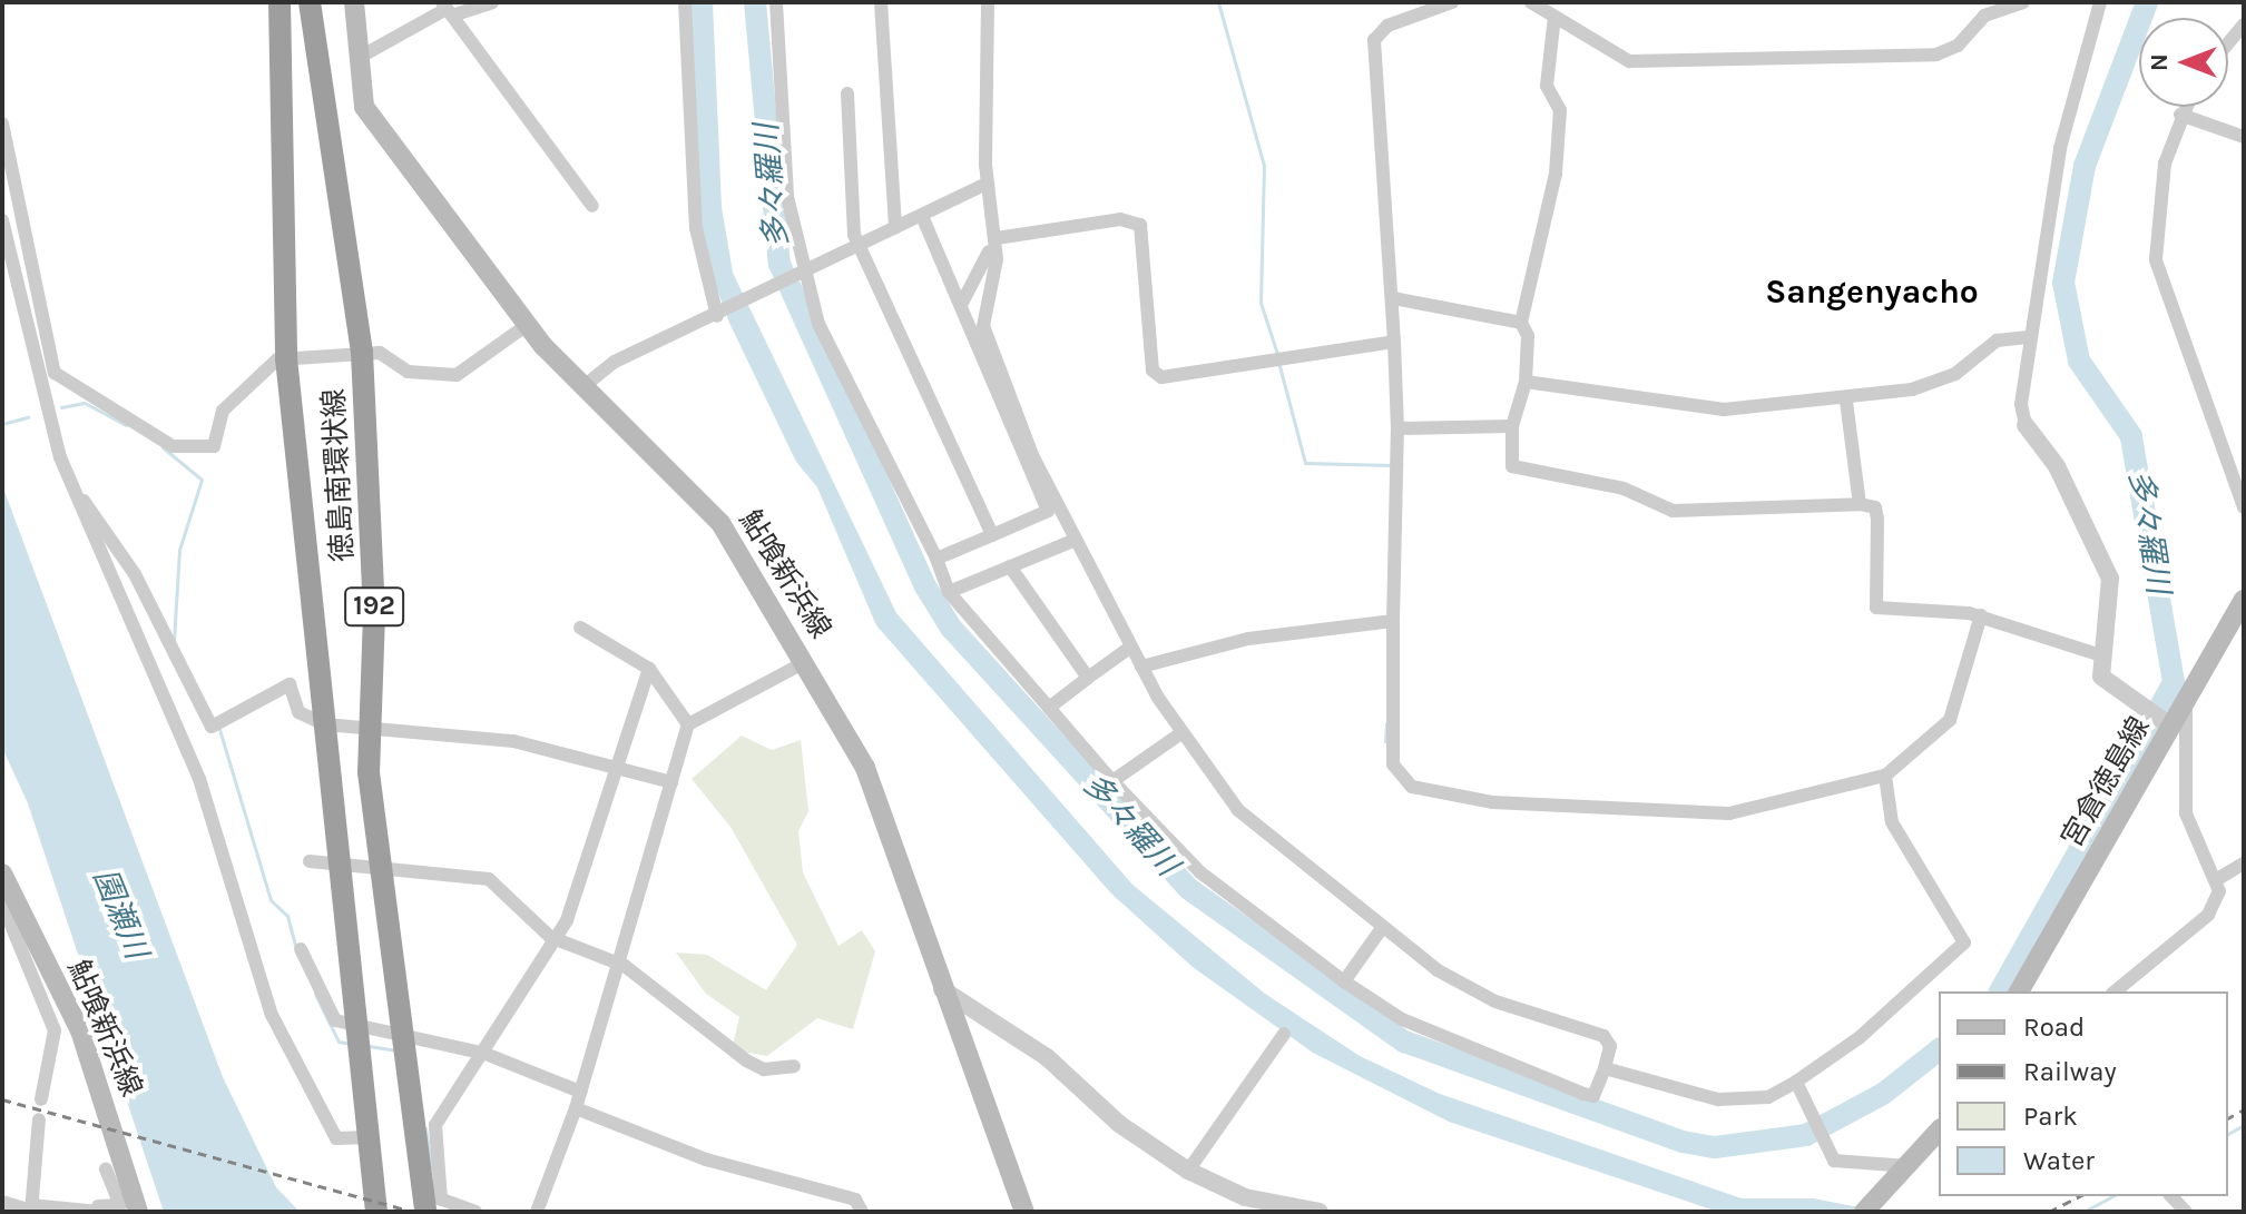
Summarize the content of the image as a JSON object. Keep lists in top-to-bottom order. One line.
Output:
{"streets":{"highway":["徳島南環状線","192"],"main road":["鮎喰新浜線","宮倉徳島線"]},"districts":["Sangenyacho"],"water":["多々羅川","園瀬川"],"legend":["Road","Railway","Park","Water"],"north":"left"}
